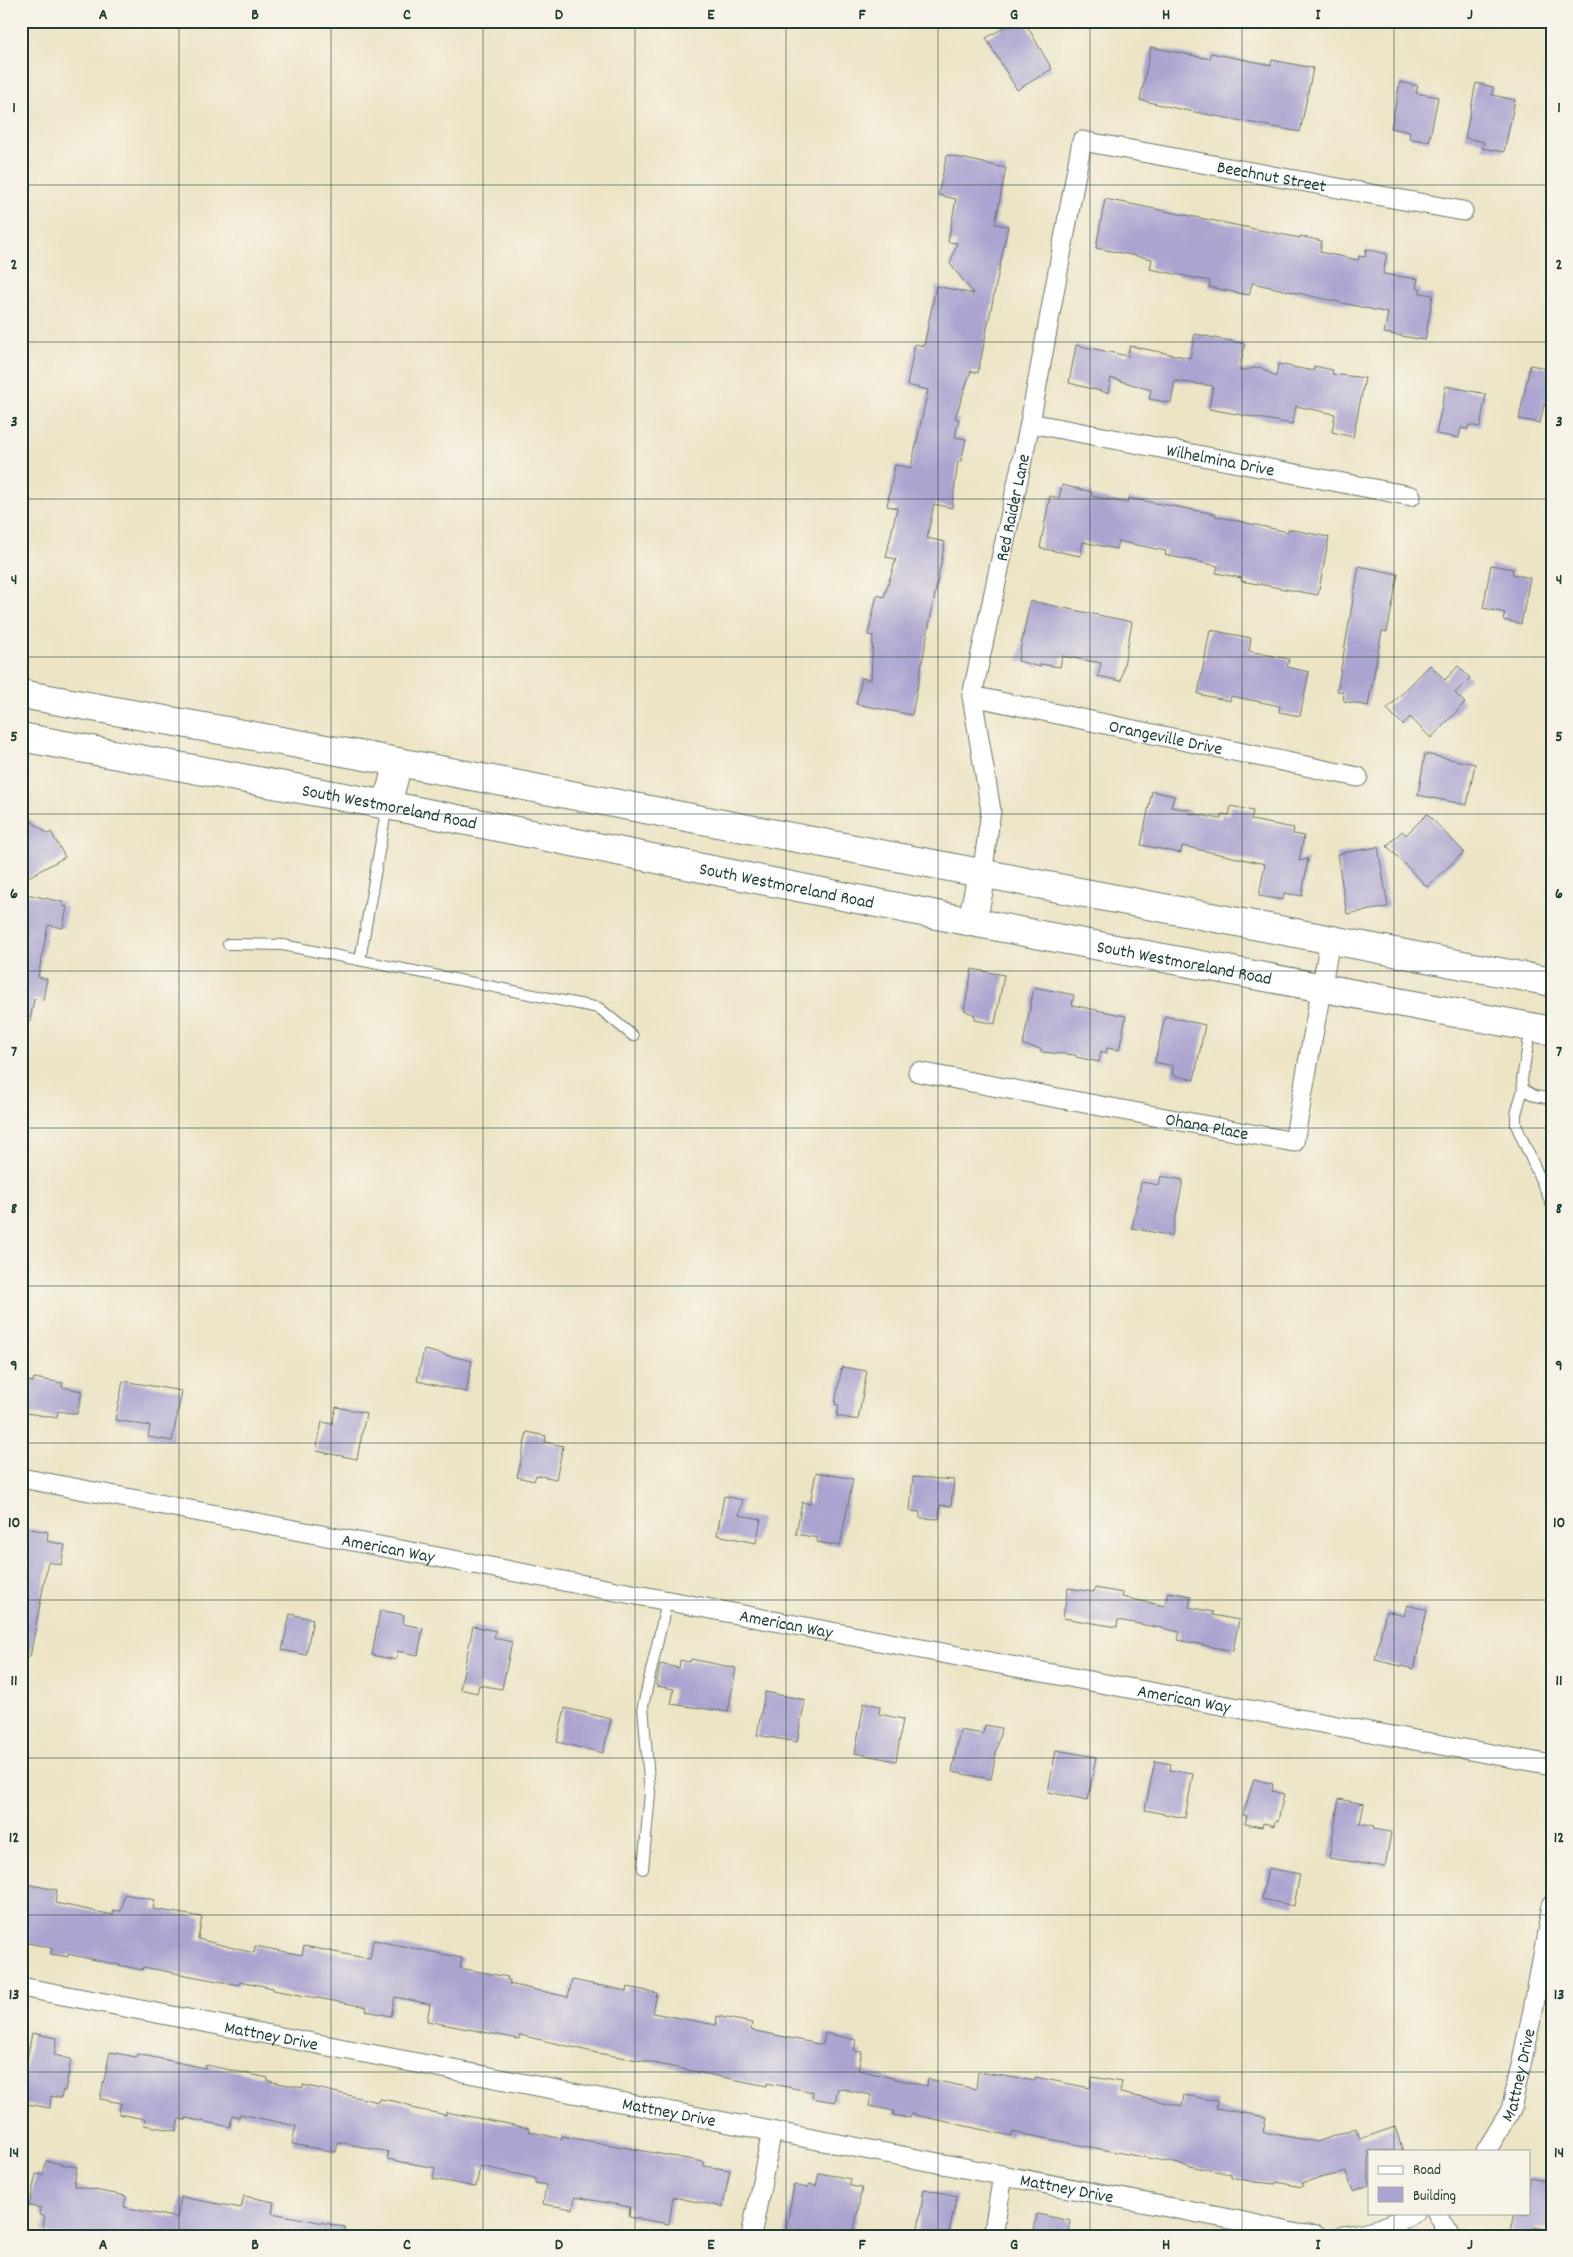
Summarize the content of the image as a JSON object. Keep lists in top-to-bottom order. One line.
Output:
{"streets":{"main road":["South Westmoreland Road"],"street":["Beechnut Street","Wilhelmina Drive","Red Raider Lane","Orangeville Drive","Ohana Place","American Way","Mattney Drive"]},"crossings":[["Beechnut Street","Red Raider Lane"],["Wilhelmina Drive","Red Raider Lane"],["Red Raider Lane","Orangeville Drive"],["South Westmoreland Road","Ohana Place"]],"legend":["Road","Building"],"grid":{"columns":["A","B","C","D","E","F","G","H","I","J"],"rows":["1","2","3","4","5","6","7","8","9","10","11","12","13","14"]}}
